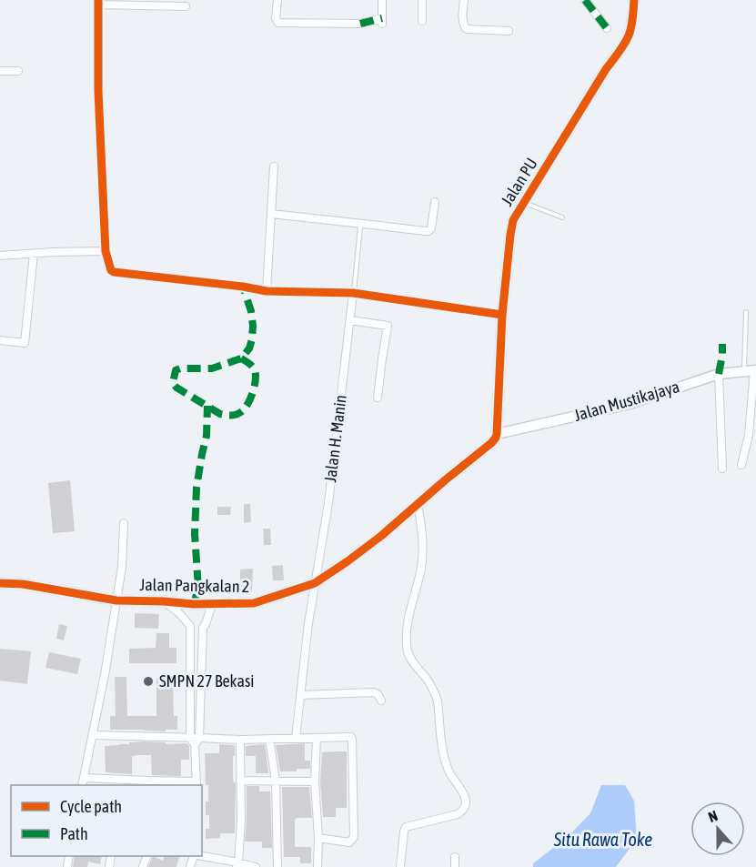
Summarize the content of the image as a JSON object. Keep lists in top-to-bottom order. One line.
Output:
{"streets":{"street":["Jalan PU","Jalan Mustikajaya","Jalan H. Manin","Jalan Pangkalan 2"]},"crossings":[["Jalan PU","Jalan Mustikajaya"],["Jalan PU","Jalan Pangkalan 2"],["Jalan Mustikajaya","Jalan Pangkalan 2"],["Jalan H. Manin","Jalan Pangkalan 2"]],"water":["Situ Rawa Toke"],"places":["SMPN 27 Bekasi"],"legend":["Cycle path","Path"],"north":"top"}
